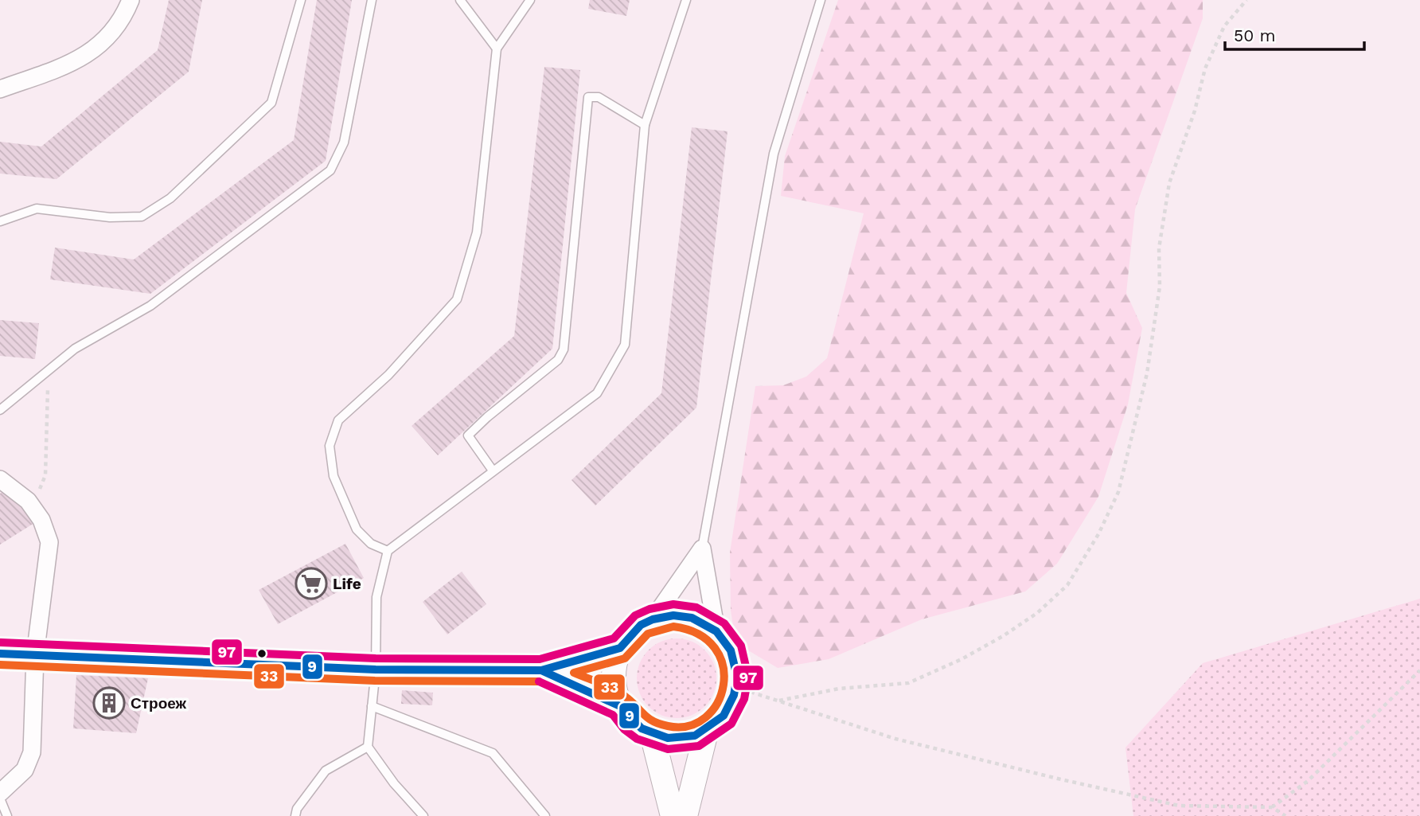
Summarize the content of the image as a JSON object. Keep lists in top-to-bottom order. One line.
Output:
{"places":{"supermarket":["Life"],"building":["Строеж"]},"lines":["transit line 97","transit line 9","transit line 33"],"scale_bar":"50 m"}
